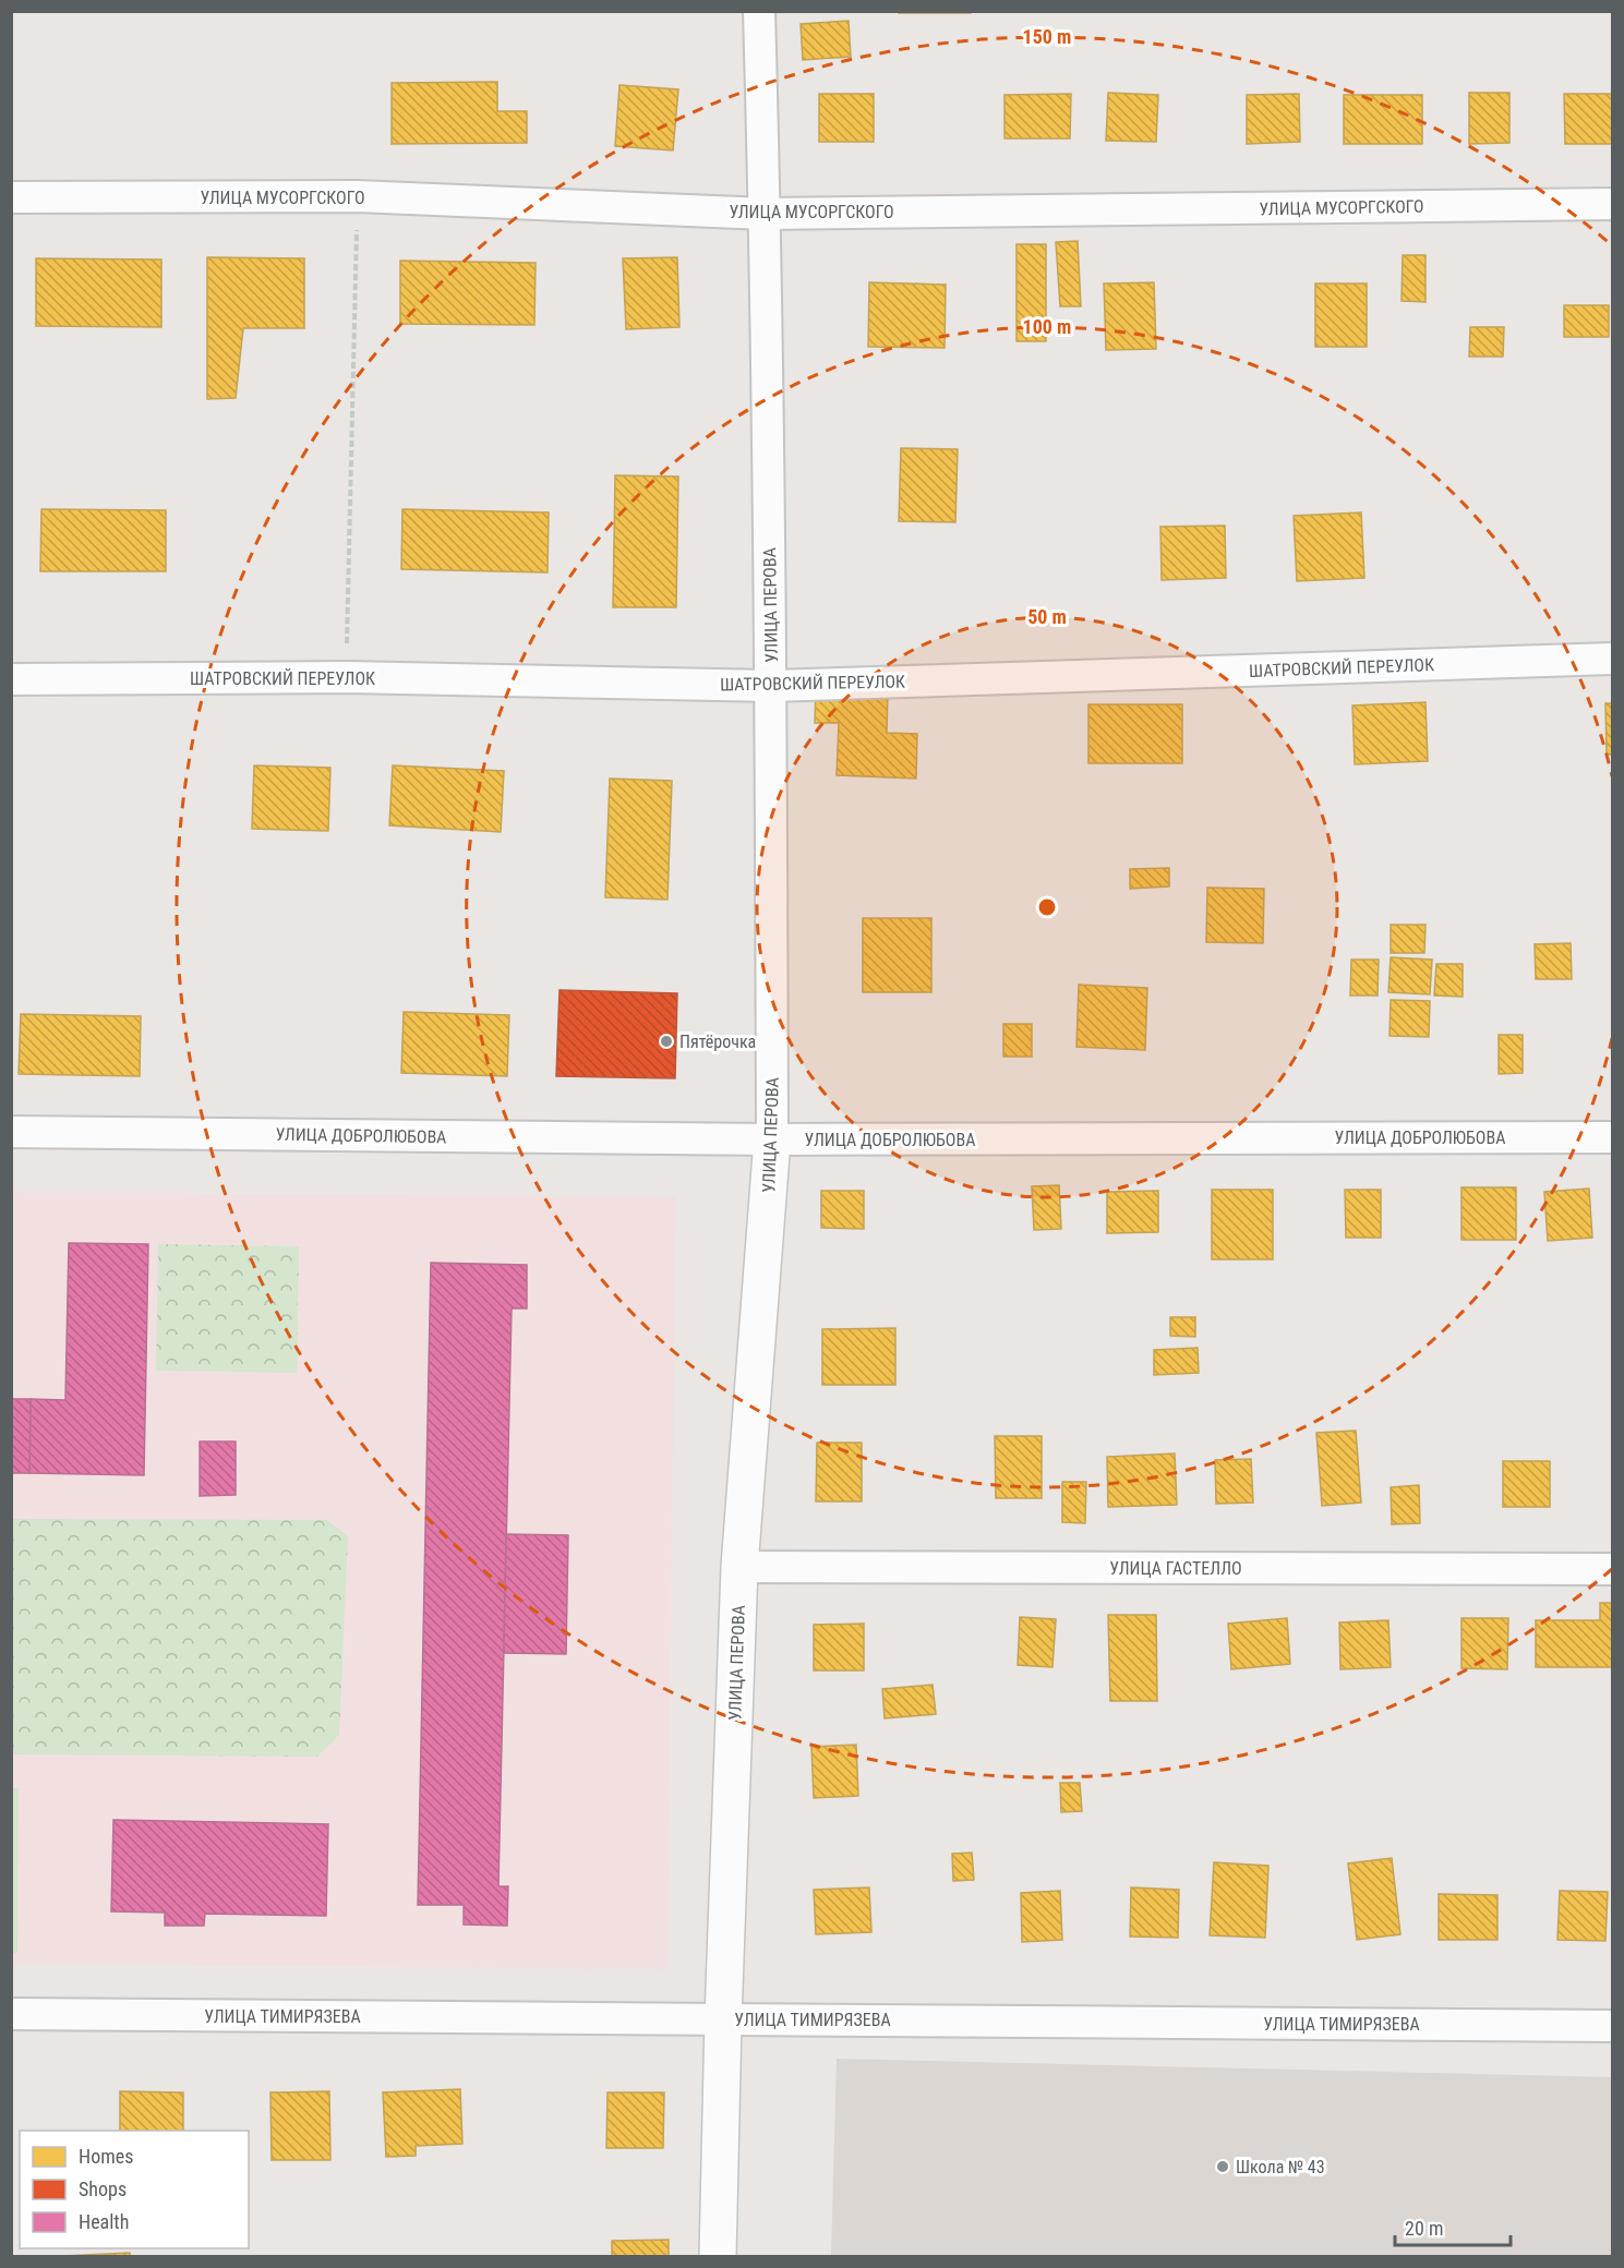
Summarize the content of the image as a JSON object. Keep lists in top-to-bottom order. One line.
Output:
{"streets":{"street":["УЛИЦА МУСОРГСКОГО","УЛИЦА ПЕРОВА","ШАТРОВСКИЙ ПЕРЕУЛОК","УЛИЦА ДОБРОЛЮБОВА","УЛИЦА ГАСТЕЛЛО","УЛИЦА ТИМИРЯЗЕВА"]},"crossings":[["УЛИЦА МУСОРГСКОГО","УЛИЦА ПЕРОВА"],["УЛИЦА ПЕРОВА","ШАТРОВСКИЙ ПЕРЕУЛОК"],["УЛИЦА ПЕРОВА","УЛИЦА ДОБРОЛЮБОВА"],["УЛИЦА ПЕРОВА","УЛИЦА ГАСТЕЛЛО"],["УЛИЦА ПЕРОВА","УЛИЦА ТИМИРЯЗЕВА"]],"places":["Пятёрочка","Школа № 43"],"legend":["Homes","Shops","Health"],"scale_bar":"20 m","rings":["150 m","100 m","50 m"]}
